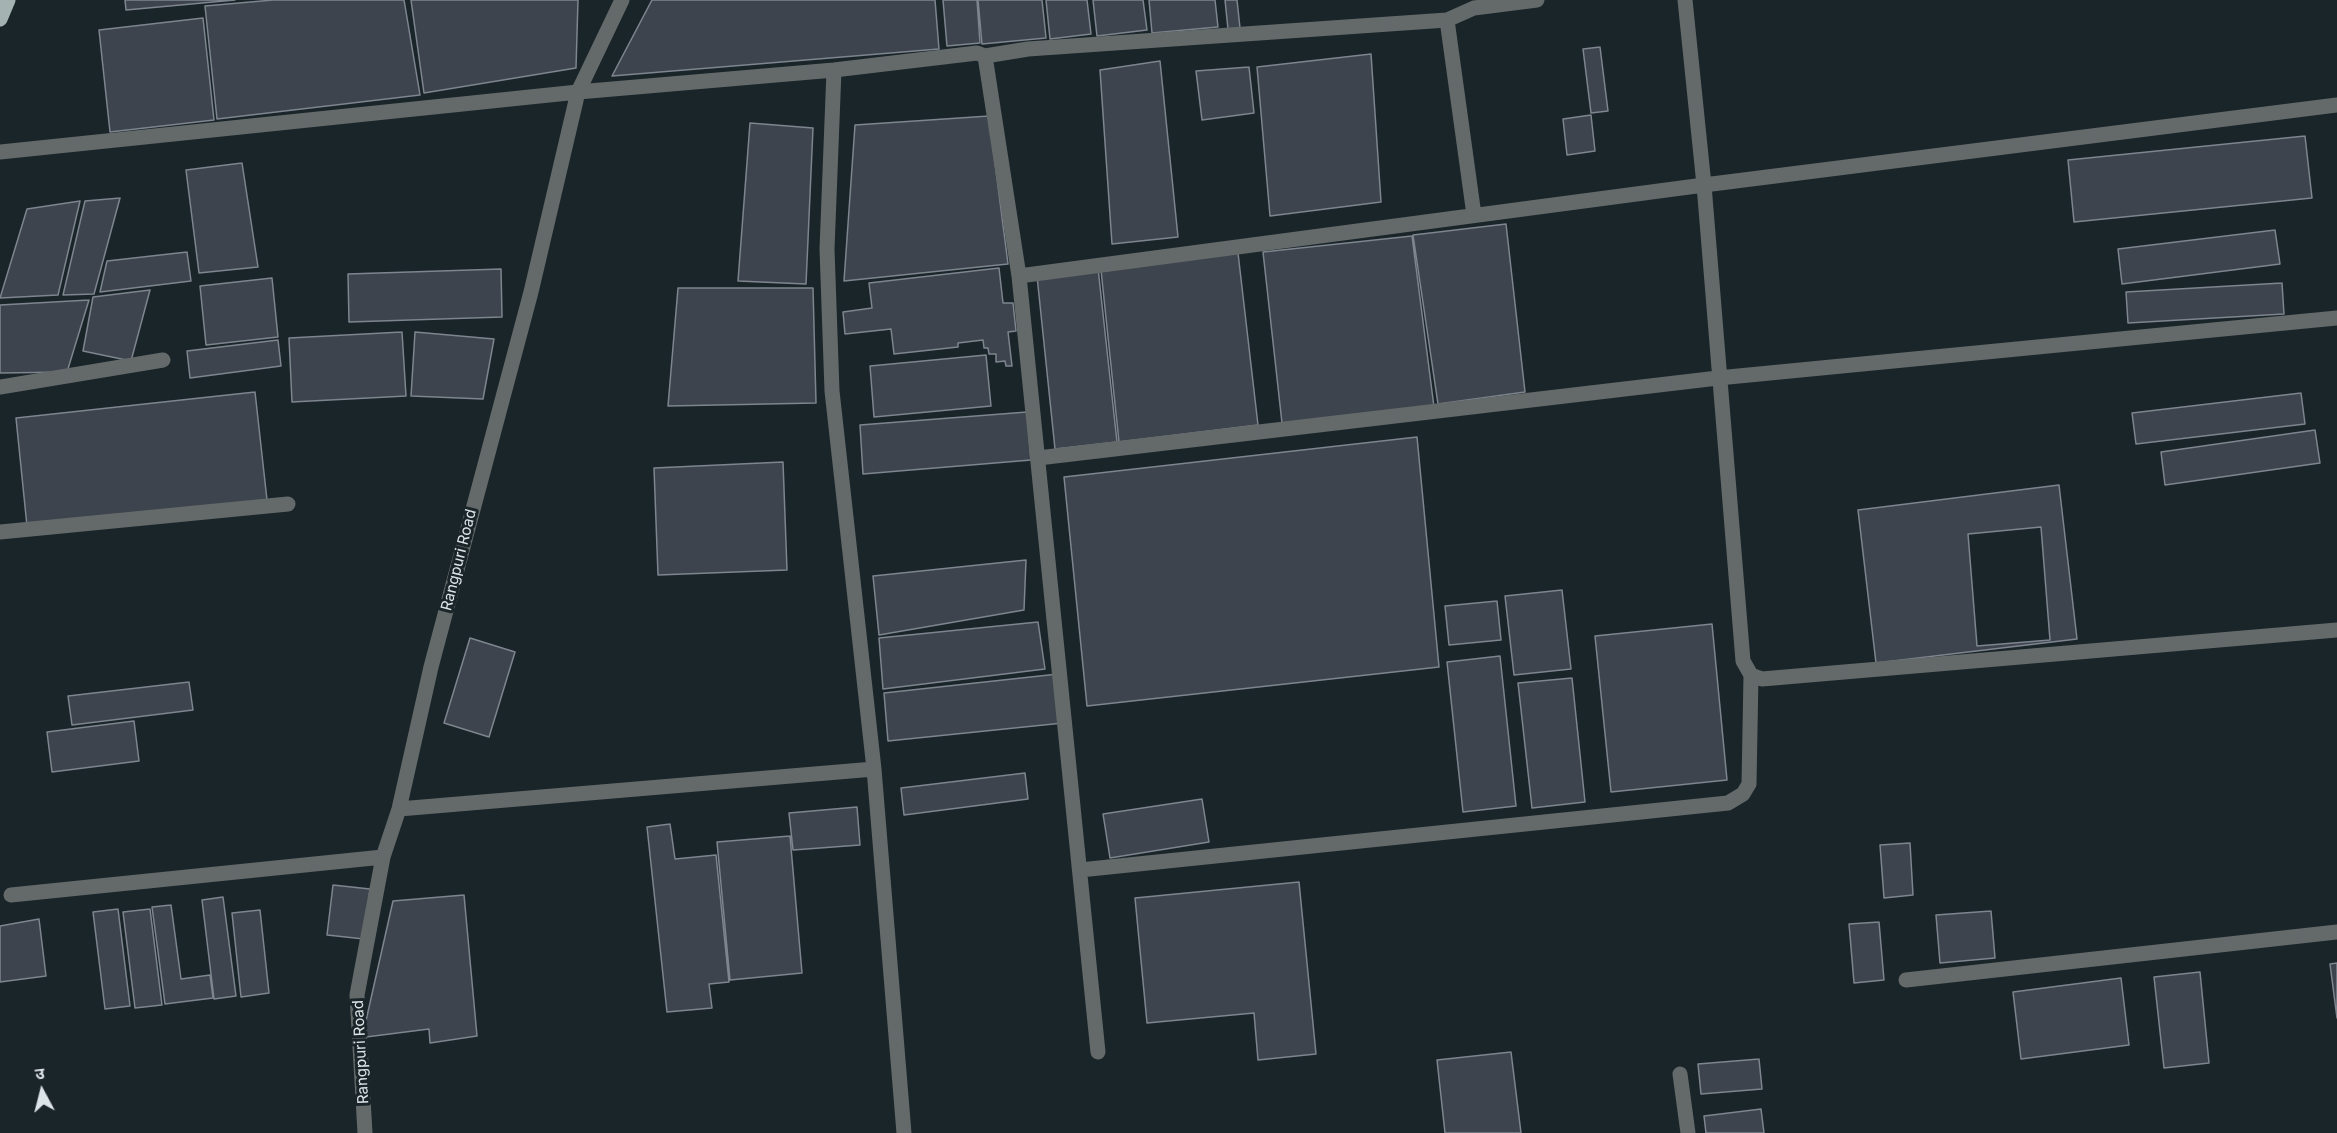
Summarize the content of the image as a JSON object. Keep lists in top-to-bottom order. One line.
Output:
{"streets":{"street":["Rangpuri Road"]},"north":"top"}
